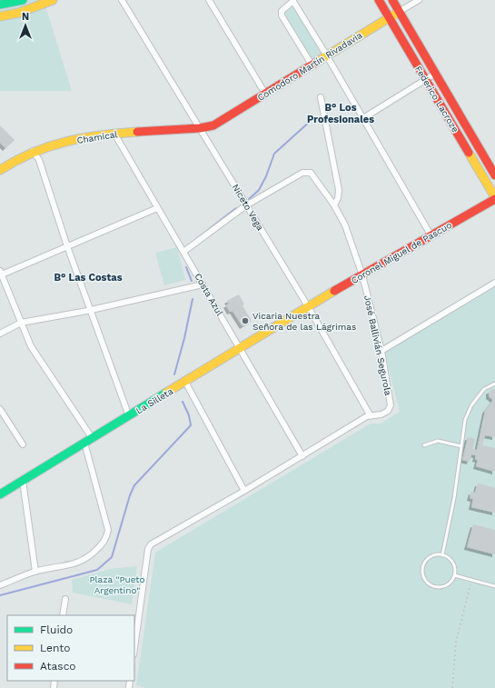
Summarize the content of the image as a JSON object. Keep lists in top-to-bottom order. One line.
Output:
{"streets":{"street":["Comodoro Martín Rivadavia","Federico Lacroze","Chamical","Niceto Vega","Coronel Miguel de Pascuo","Costa Azul","José Ballivián Segurola","La Silleta"]},"crossings":[["Comodoro Martín Rivadavia","Federico Lacroze"],["Comodoro Martín Rivadavia","Chamical"],["Comodoro Martín Rivadavia","Niceto Vega"],["Federico Lacroze","Coronel Miguel de Pascuo"],["Chamical","Niceto Vega"],["Chamical","Costa Azul"],["Niceto Vega","Coronel Miguel de Pascuo"],["Niceto Vega","José Ballivián Segurola"],["Niceto Vega","La Silleta"],["Coronel Miguel de Pascuo","José Ballivián Segurola"],["Coronel Miguel de Pascuo","La Silleta"],["Costa Azul","La Silleta"]],"districts":["B° Los Profesionales","B° Las Costas"],"parks":["Plaza \"Pueto Argentino\""],"places":["Vicaria Nuestra Señora de las Lágrimas"],"legend":["Fluido","Lento","Atasco"],"north":"top"}
